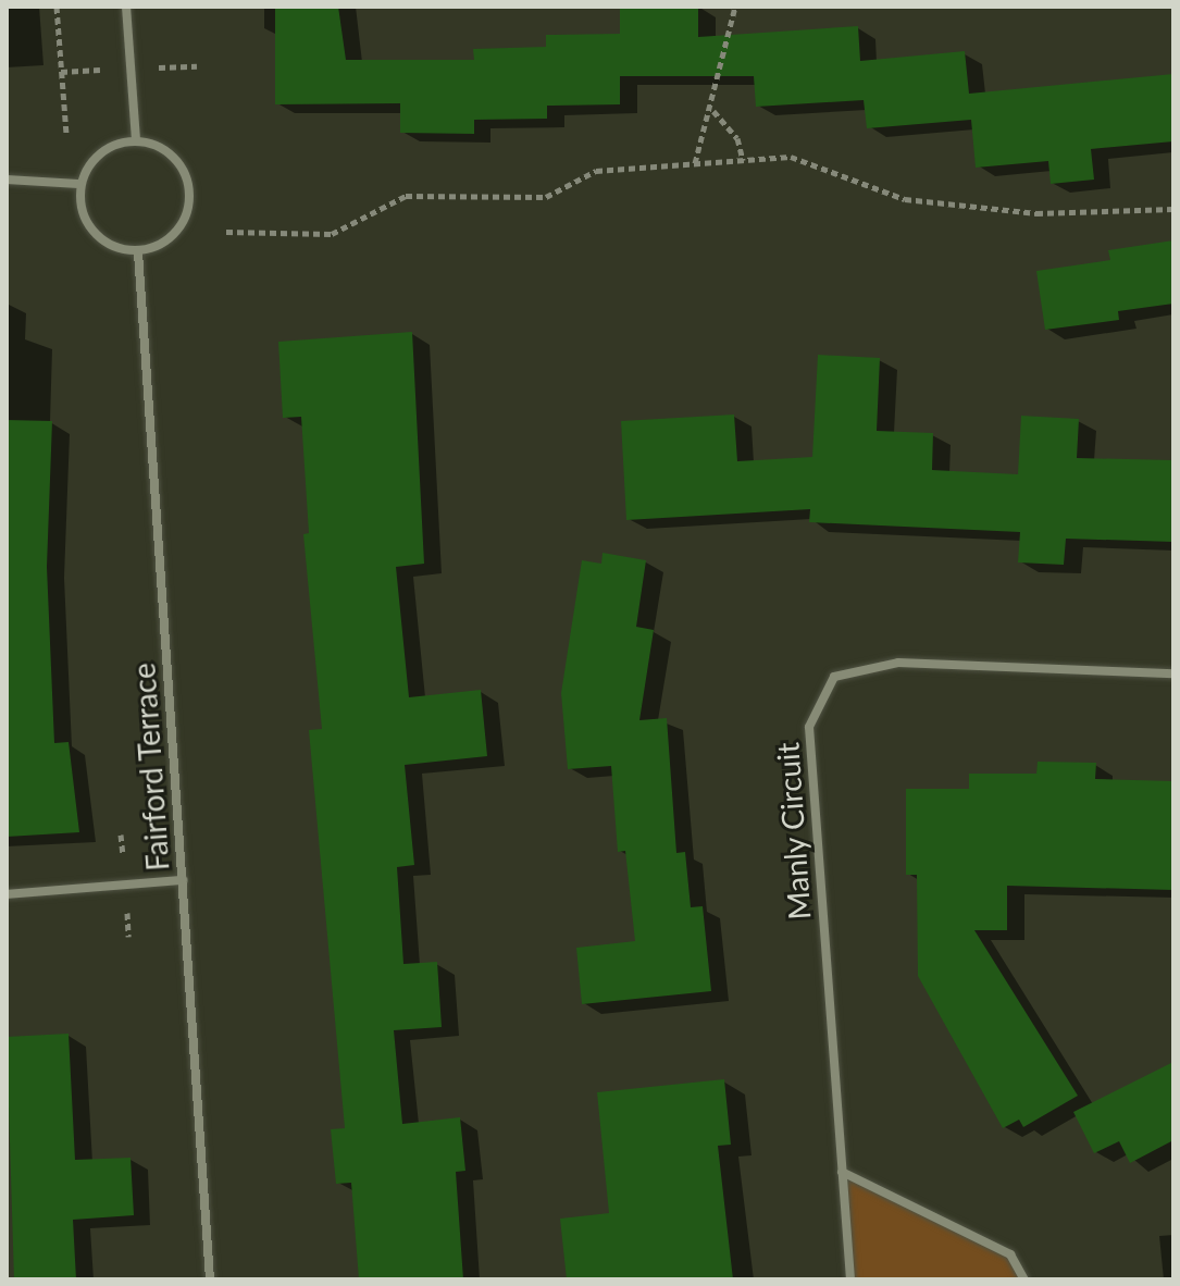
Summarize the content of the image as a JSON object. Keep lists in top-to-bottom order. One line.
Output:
{"streets":{"street":["Fairford Terrace","Manly Circuit"]}}
